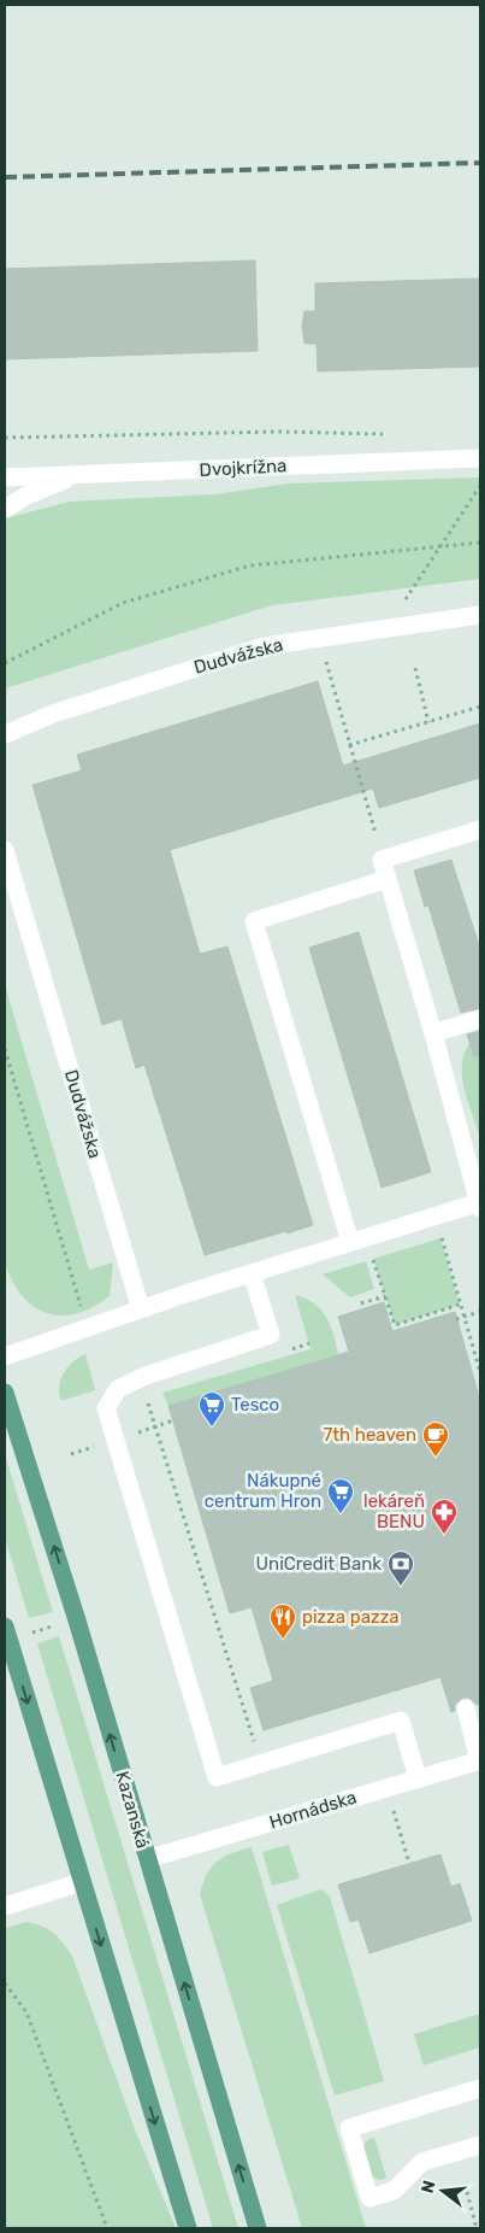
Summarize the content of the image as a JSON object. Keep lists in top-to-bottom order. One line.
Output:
{"streets":{"main road":["Kazanská"],"street":["Dvojkrížna","Dudvážska","Hornádska"]},"crossings":[["Kazanská","Hornádska"]],"places":{"supermarket":["Tesco","Nákupné centrum Hron"],"cafe":["7th heaven"],"pharmacy":["lekáreň BENU"],"bank":["UniCredit Bank"],"restaurant":["pizza pazza"]},"north":"left"}
